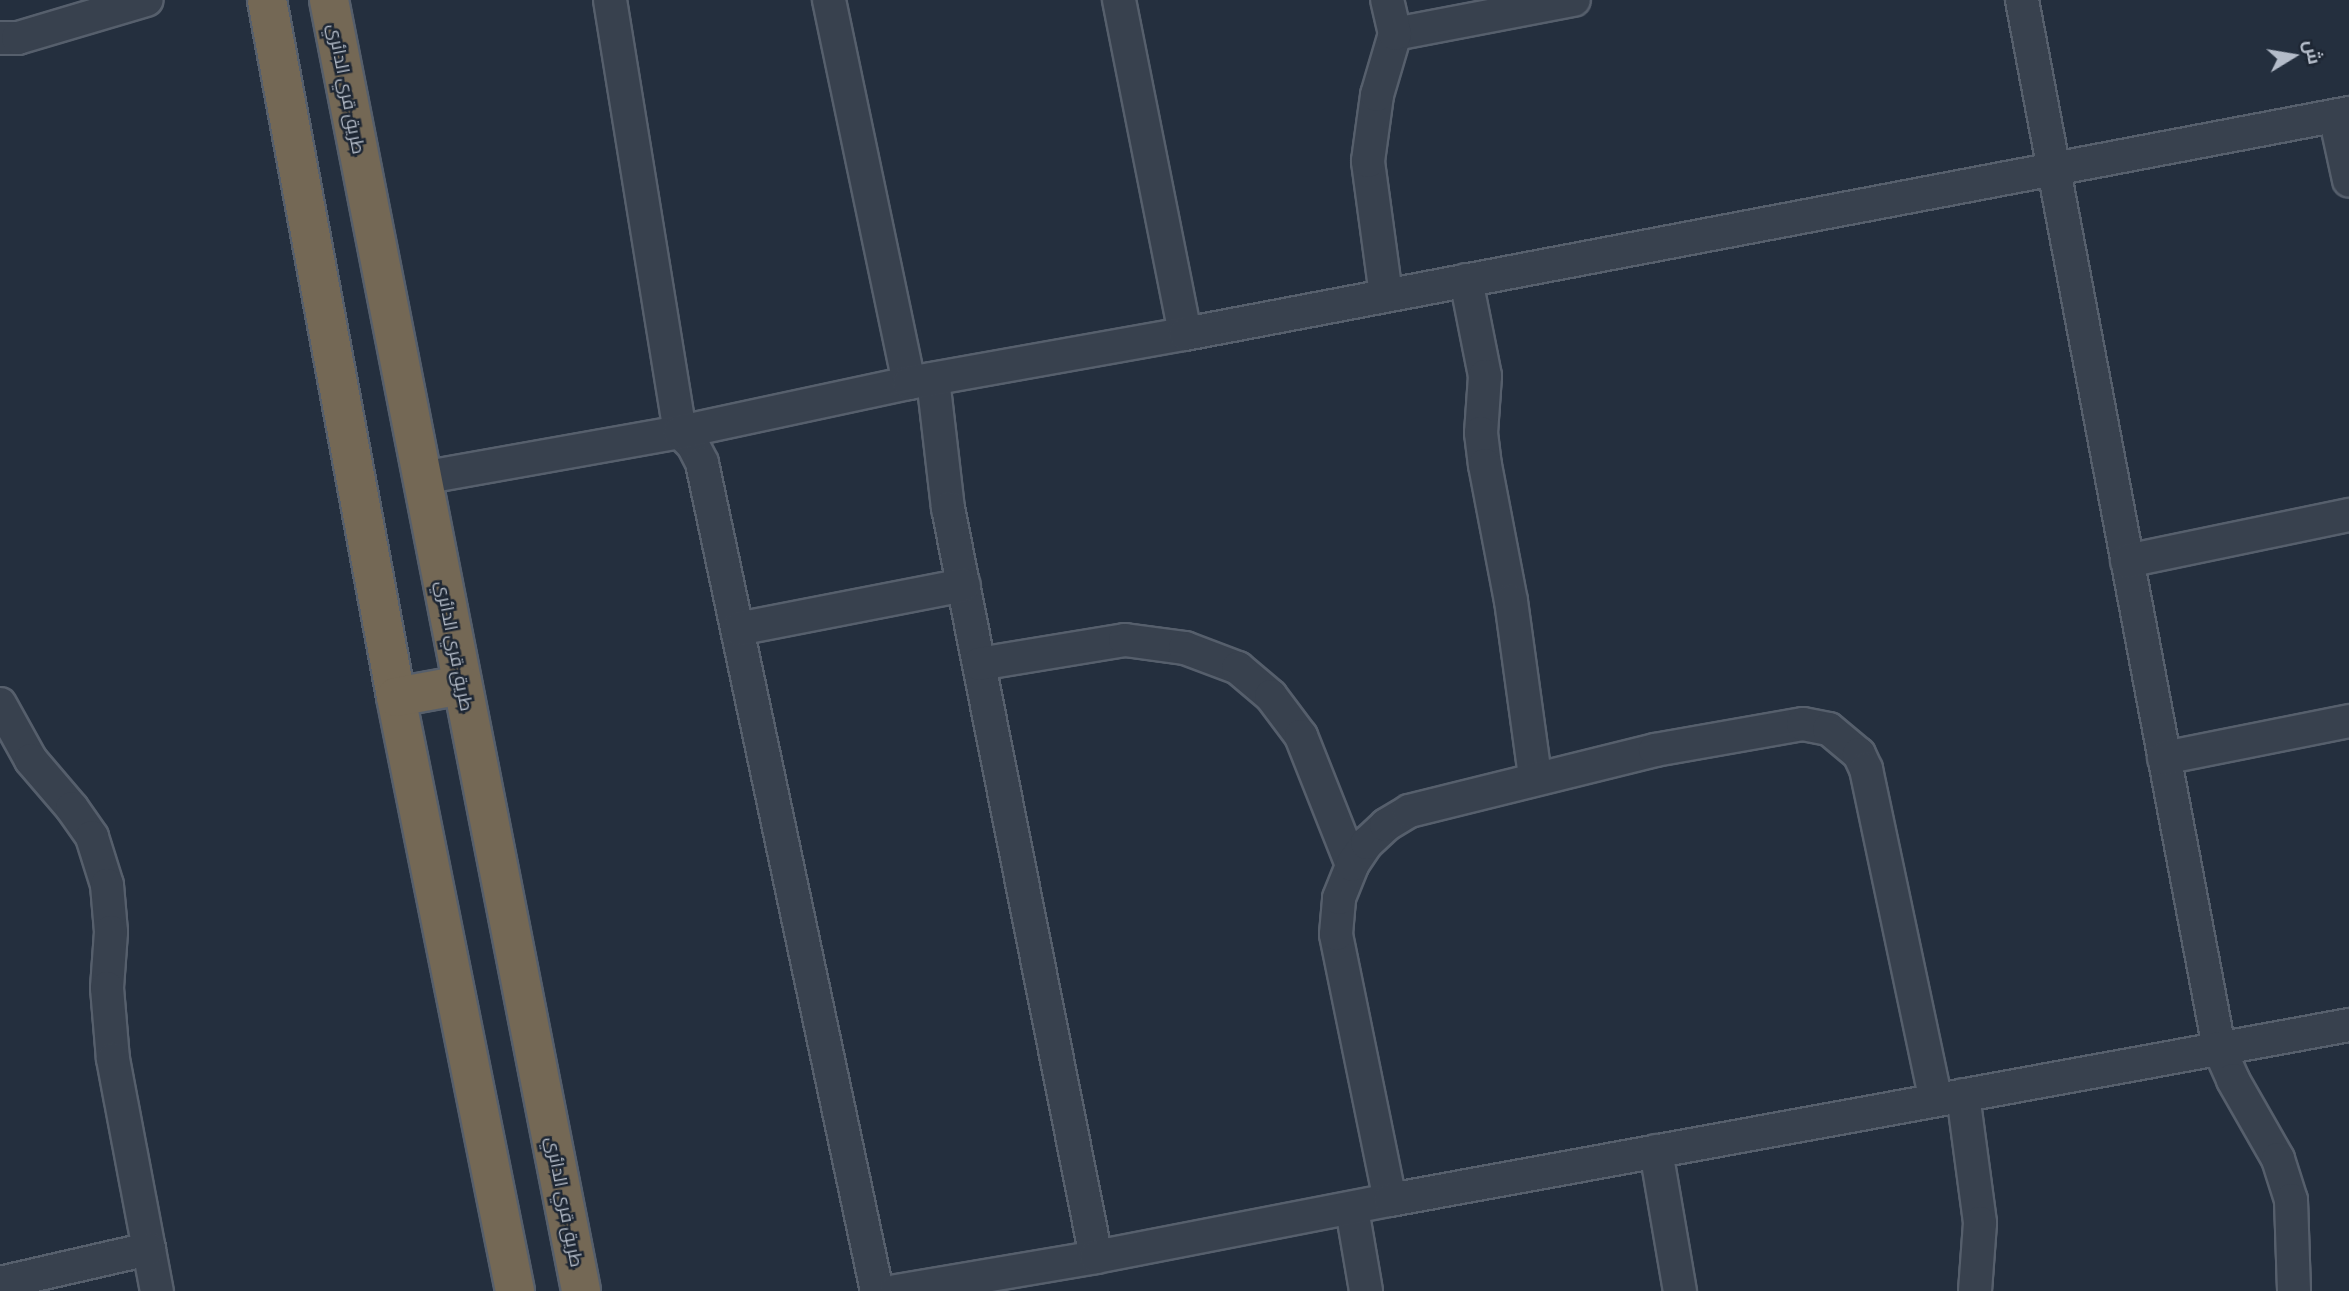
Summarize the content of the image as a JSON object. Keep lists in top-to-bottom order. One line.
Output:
{"streets":{"highway":["طريق قري الدائري"]},"north":"right"}
